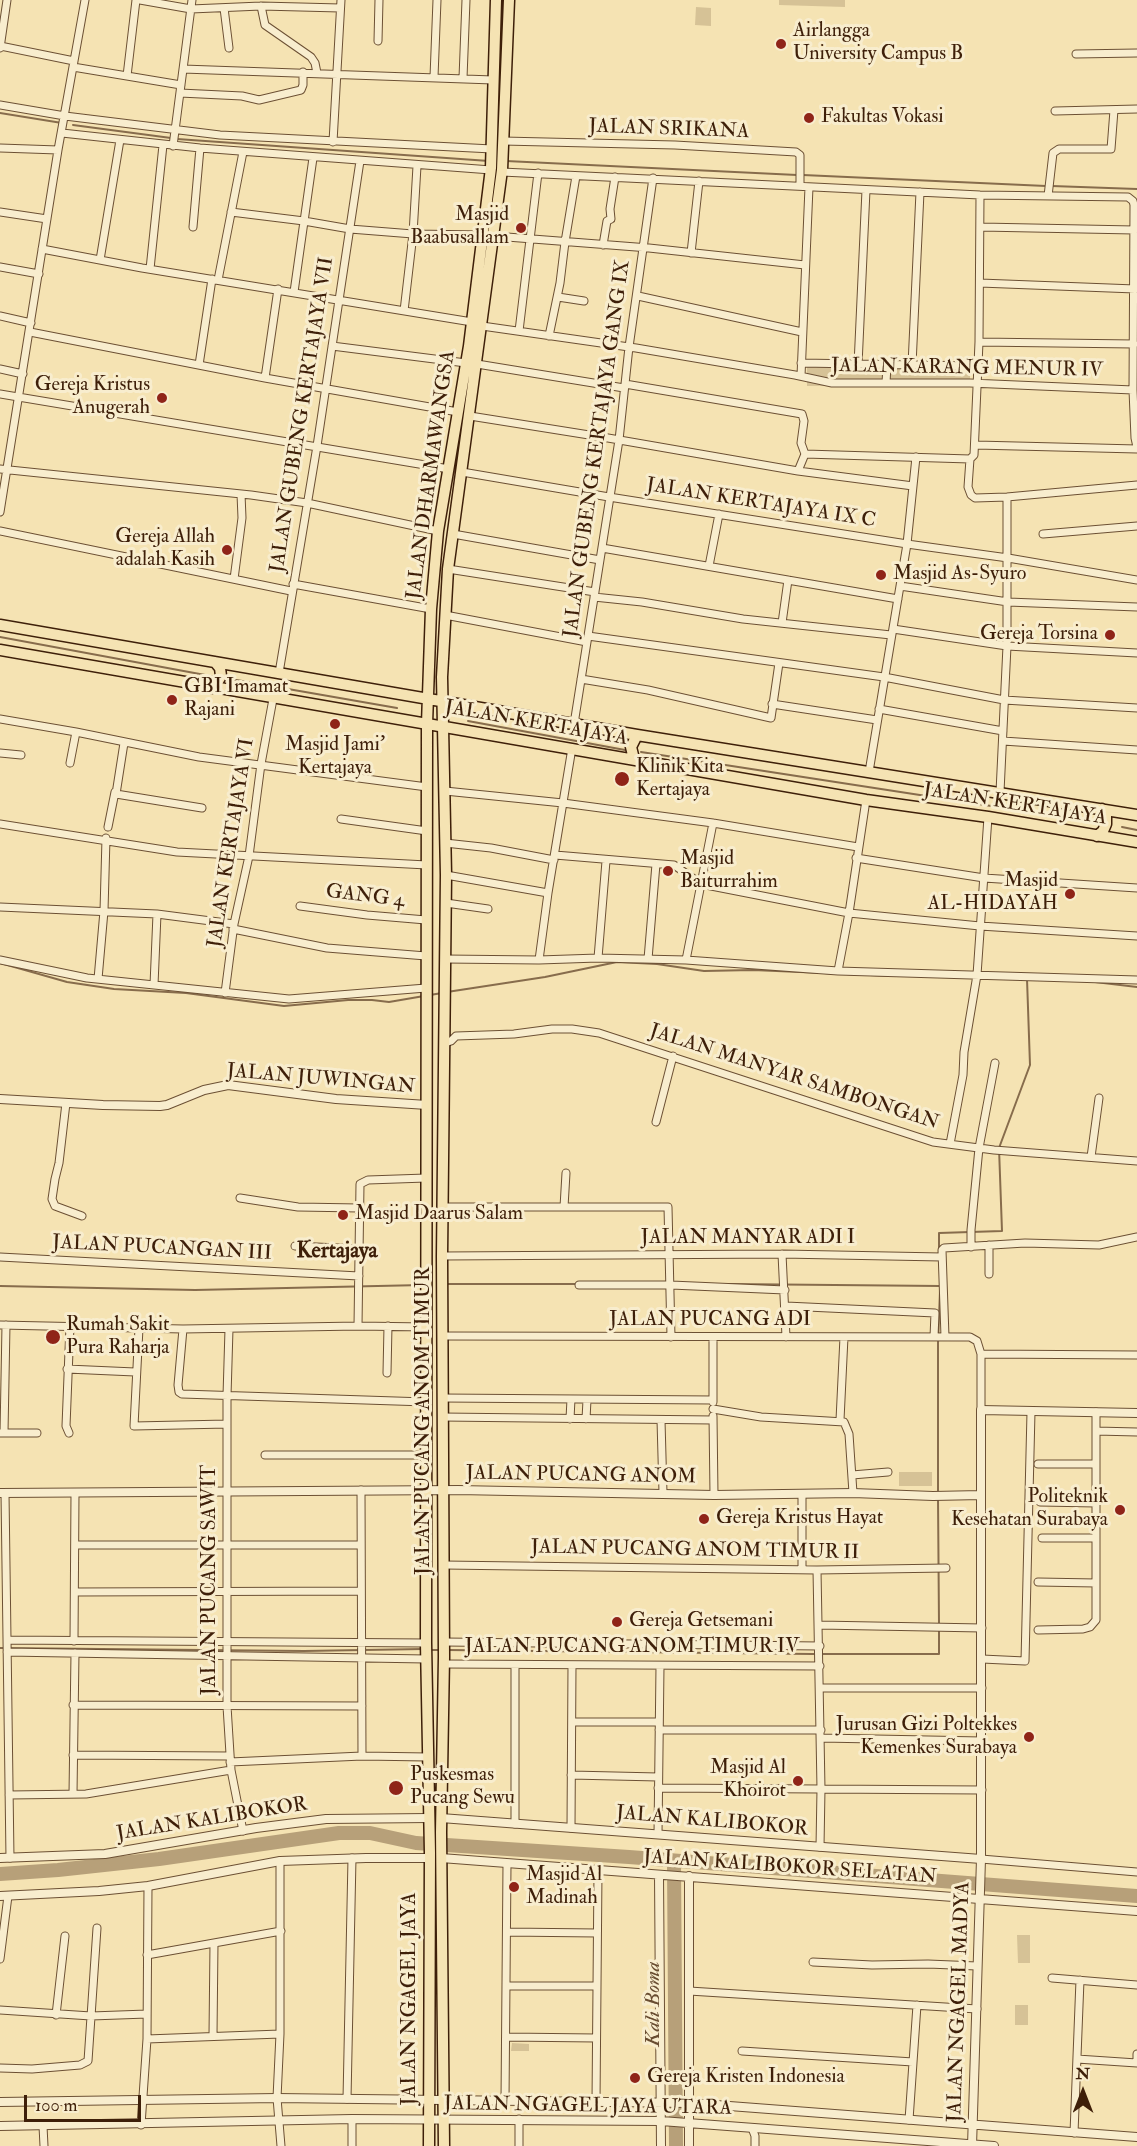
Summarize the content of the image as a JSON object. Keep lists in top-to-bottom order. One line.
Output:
{"streets":{"main road":["JALAN DHARMAWANGSA","JALAN KERTAJAYA","JALAN PUCANG ANOM TIMUR","JALAN NGAGEL JAYA"],"street":["JALAN SRIKANA","JALAN KARANG MENUR IV","JALAN GUBENG KERTAJAYA VII","JALAN GUBENG KERTAJAYA GANG IX","JALAN KERTAJAYA IX C","JALAN KERTAJAYA VI","GANG 4","JALAN MANYAR SAMBONGAN","JALAN JUWINGAN","JALAN MANYAR ADI I","JALAN PUCANGAN III","JALAN PUCANG ADI","JALAN PUCANG ANOM","JALAN PUCANG ANOM TIMUR II","JALAN PUCANG SAWIT","JALAN PUCANG ANOM TIMUR IV","JALAN KALIBOKOR","JALAN KALIBOKOR SELATAN","JALAN NGAGEL MADYA","JALAN NGAGEL JAYA UTARA"]},"crossings":[["JALAN SRIKANA","JALAN DHARMAWANGSA"],["JALAN KARANG MENUR IV","JALAN GUBENG KERTAJAYA VII"],["JALAN KARANG MENUR IV","JALAN GUBENG KERTAJAYA GANG IX"],["JALAN KARANG MENUR IV","JALAN DHARMAWANGSA"],["JALAN GUBENG KERTAJAYA VII","JALAN KERTAJAYA"],["JALAN GUBENG KERTAJAYA GANG IX","JALAN KERTAJAYA IX C"],["JALAN GUBENG KERTAJAYA GANG IX","JALAN KERTAJAYA"],["JALAN DHARMAWANGSA","JALAN KERTAJAYA IX C"],["JALAN DHARMAWANGSA","JALAN KERTAJAYA"],["JALAN DHARMAWANGSA","GANG 4"],["JALAN DHARMAWANGSA","JALAN PUCANG ANOM TIMUR"],["JALAN KERTAJAYA","JALAN KERTAJAYA VI"],["JALAN JUWINGAN","JALAN PUCANG ANOM TIMUR"],["JALAN MANYAR ADI I","JALAN PUCANG ANOM TIMUR"],["JALAN PUCANG ADI","JALAN PUCANG ANOM TIMUR"],["JALAN PUCANG ANOM TIMUR","JALAN PUCANG ANOM"],["JALAN PUCANG ANOM TIMUR","JALAN PUCANG ANOM TIMUR II"],["JALAN PUCANG ANOM TIMUR","JALAN PUCANG ANOM TIMUR IV"],["JALAN PUCANG ANOM TIMUR","JALAN KALIBOKOR"],["JALAN PUCANG ANOM TIMUR","JALAN KALIBOKOR SELATAN"],["JALAN PUCANG ANOM TIMUR","JALAN NGAGEL JAYA"],["JALAN PUCANG ANOM","JALAN PUCANG SAWIT"],["JALAN PUCANG ANOM","JALAN NGAGEL MADYA"],["JALAN PUCANG SAWIT","JALAN KALIBOKOR"],["JALAN KALIBOKOR","JALAN NGAGEL MADYA"],["JALAN KALIBOKOR SELATAN","JALAN NGAGEL JAYA"],["JALAN KALIBOKOR SELATAN","JALAN NGAGEL MADYA"],["JALAN KALIBOKOR SELATAN","JALAN NGAGEL JAYA UTARA"],["JALAN NGAGEL JAYA","JALAN NGAGEL JAYA UTARA"],["JALAN NGAGEL MADYA","JALAN NGAGEL JAYA UTARA"]],"districts":["Kertajaya"],"water":["Kali Boma"],"places":["Airlangga University Campus B","Fakultas Vokasi","Masjid Baabusallam","Gereja Kristus Anugerah","Gereja Allah adalah Kasih","Masjid As-Syuro","Gereja Torsina","GBI Imamat Rajani","Masjid Jami' Kertajaya","Klinik Kita Kertajaya","Masjid Baiturrahim","Masjid AL-HIDAYAH","Masjid Daarus Salam","Rumah Sakit Pura Raharja","Politeknik Kesehatan Surabaya","Gereja Kristus Hayat","Gereja Getsemani","Jurusan Gizi Poltekkes Kemenkes Surabaya","Masjid Al Khoirot","Puskesmas Pucang Sewu","Masjid Al Madinah","Gereja Kristen Indonesia"],"scale_bar":"100 m","north":"top"}
